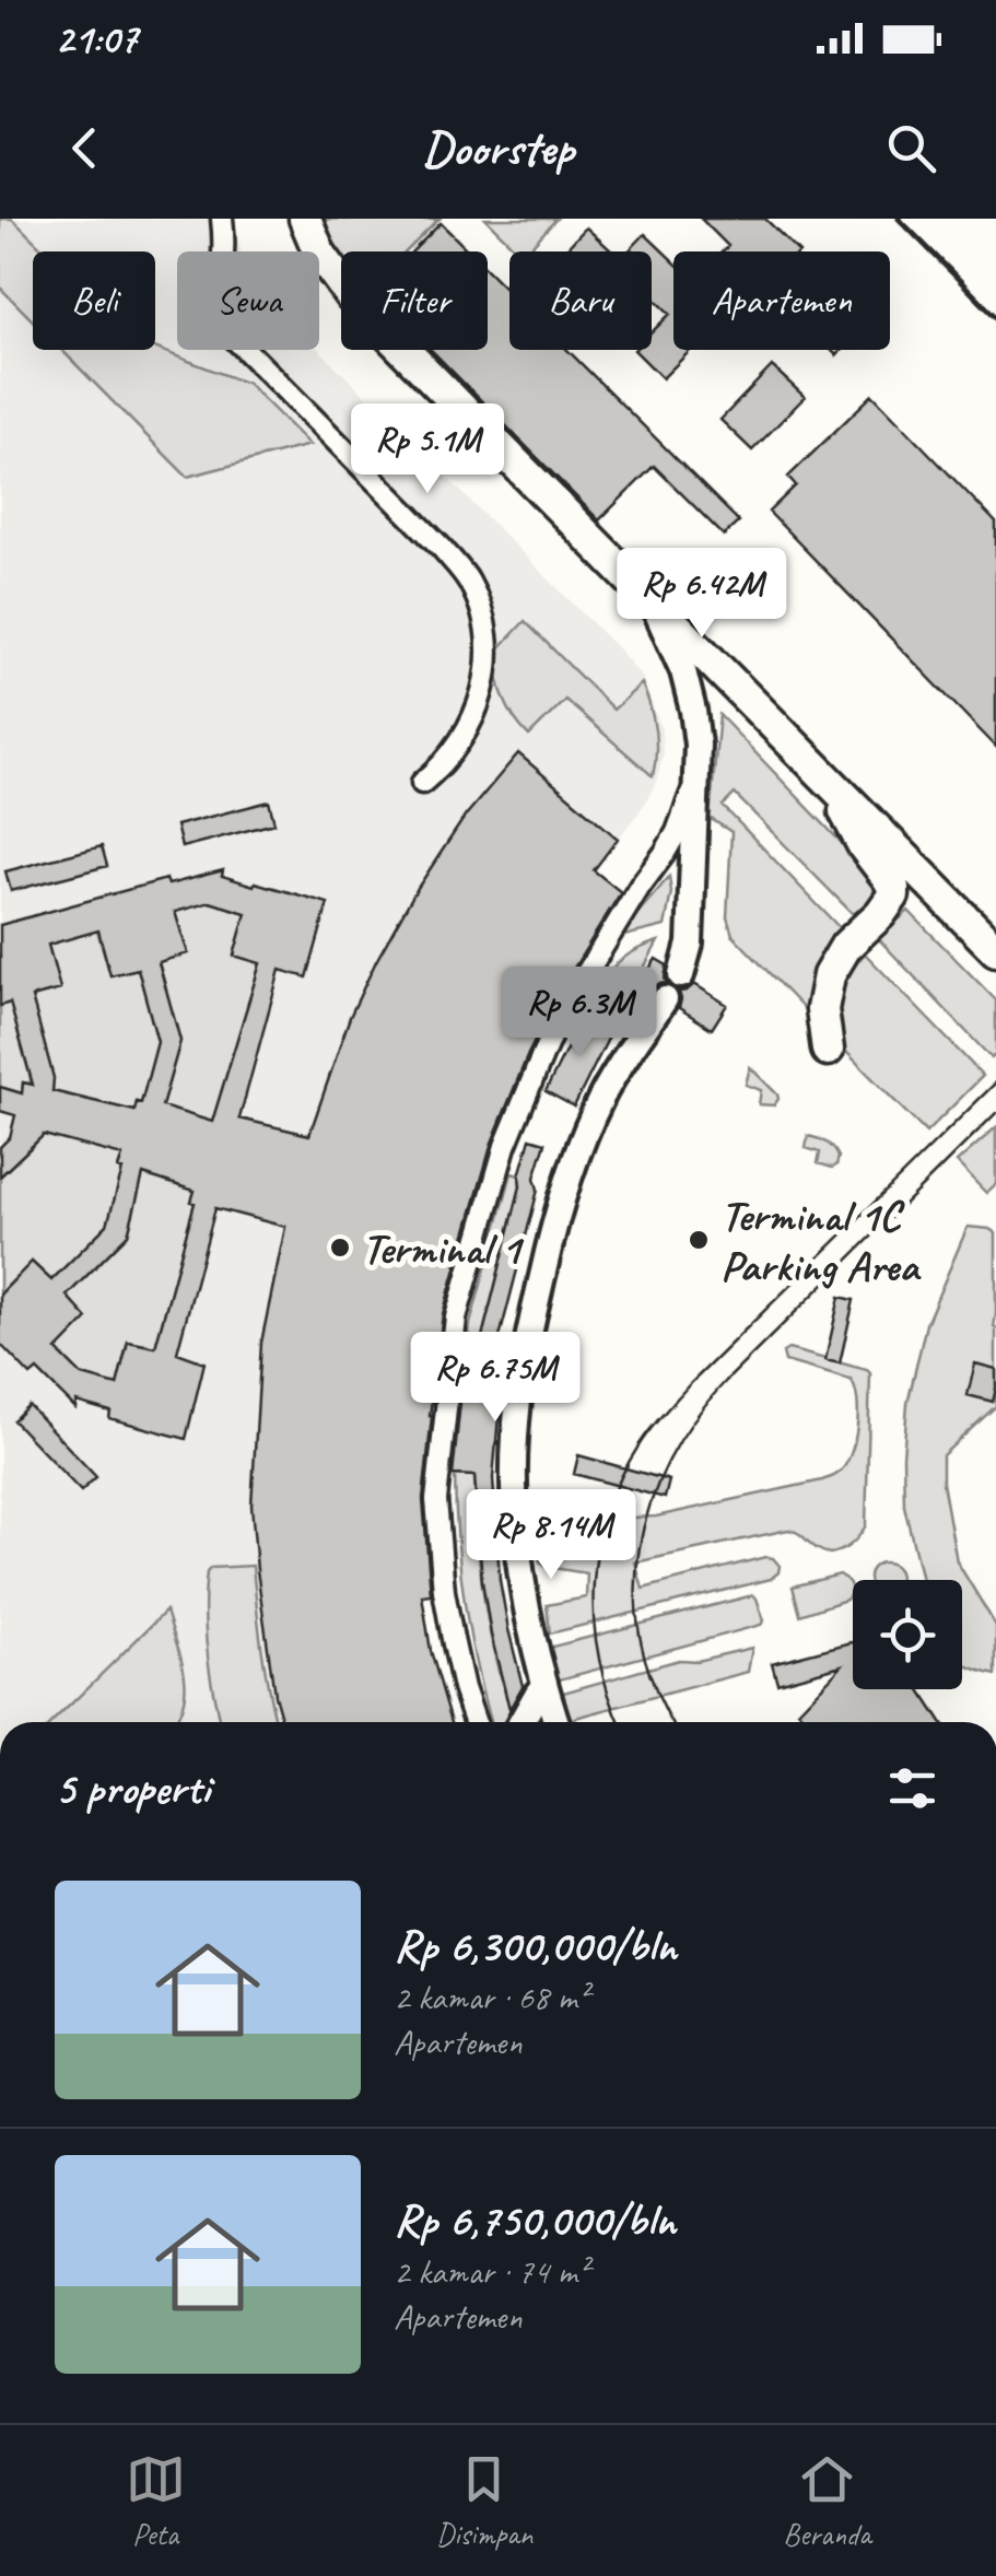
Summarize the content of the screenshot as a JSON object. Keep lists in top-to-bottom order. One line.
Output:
{"places":["Terminal 1C Parking Area","Terminal 1"],"page":{"status":"21:07","header":"Doorstep","chip":["Beli","Sewa","Filter","Baru","Apartemen"],"price":["Rp 5.1M","Rp 6.42M","Rp 6.3M","Rp 6.75M","Rp 8.14M"],"heading":"5 properti","list":[{"name":"Rp 6,300,000/bln","note":"2 kamar · 68 m² · Apartemen"},{"name":"Rp 6,750,000/bln","note":"2 kamar · 74 m² · Apartemen"}],"tabs":["Peta","Disimpan","Beranda"]}}
